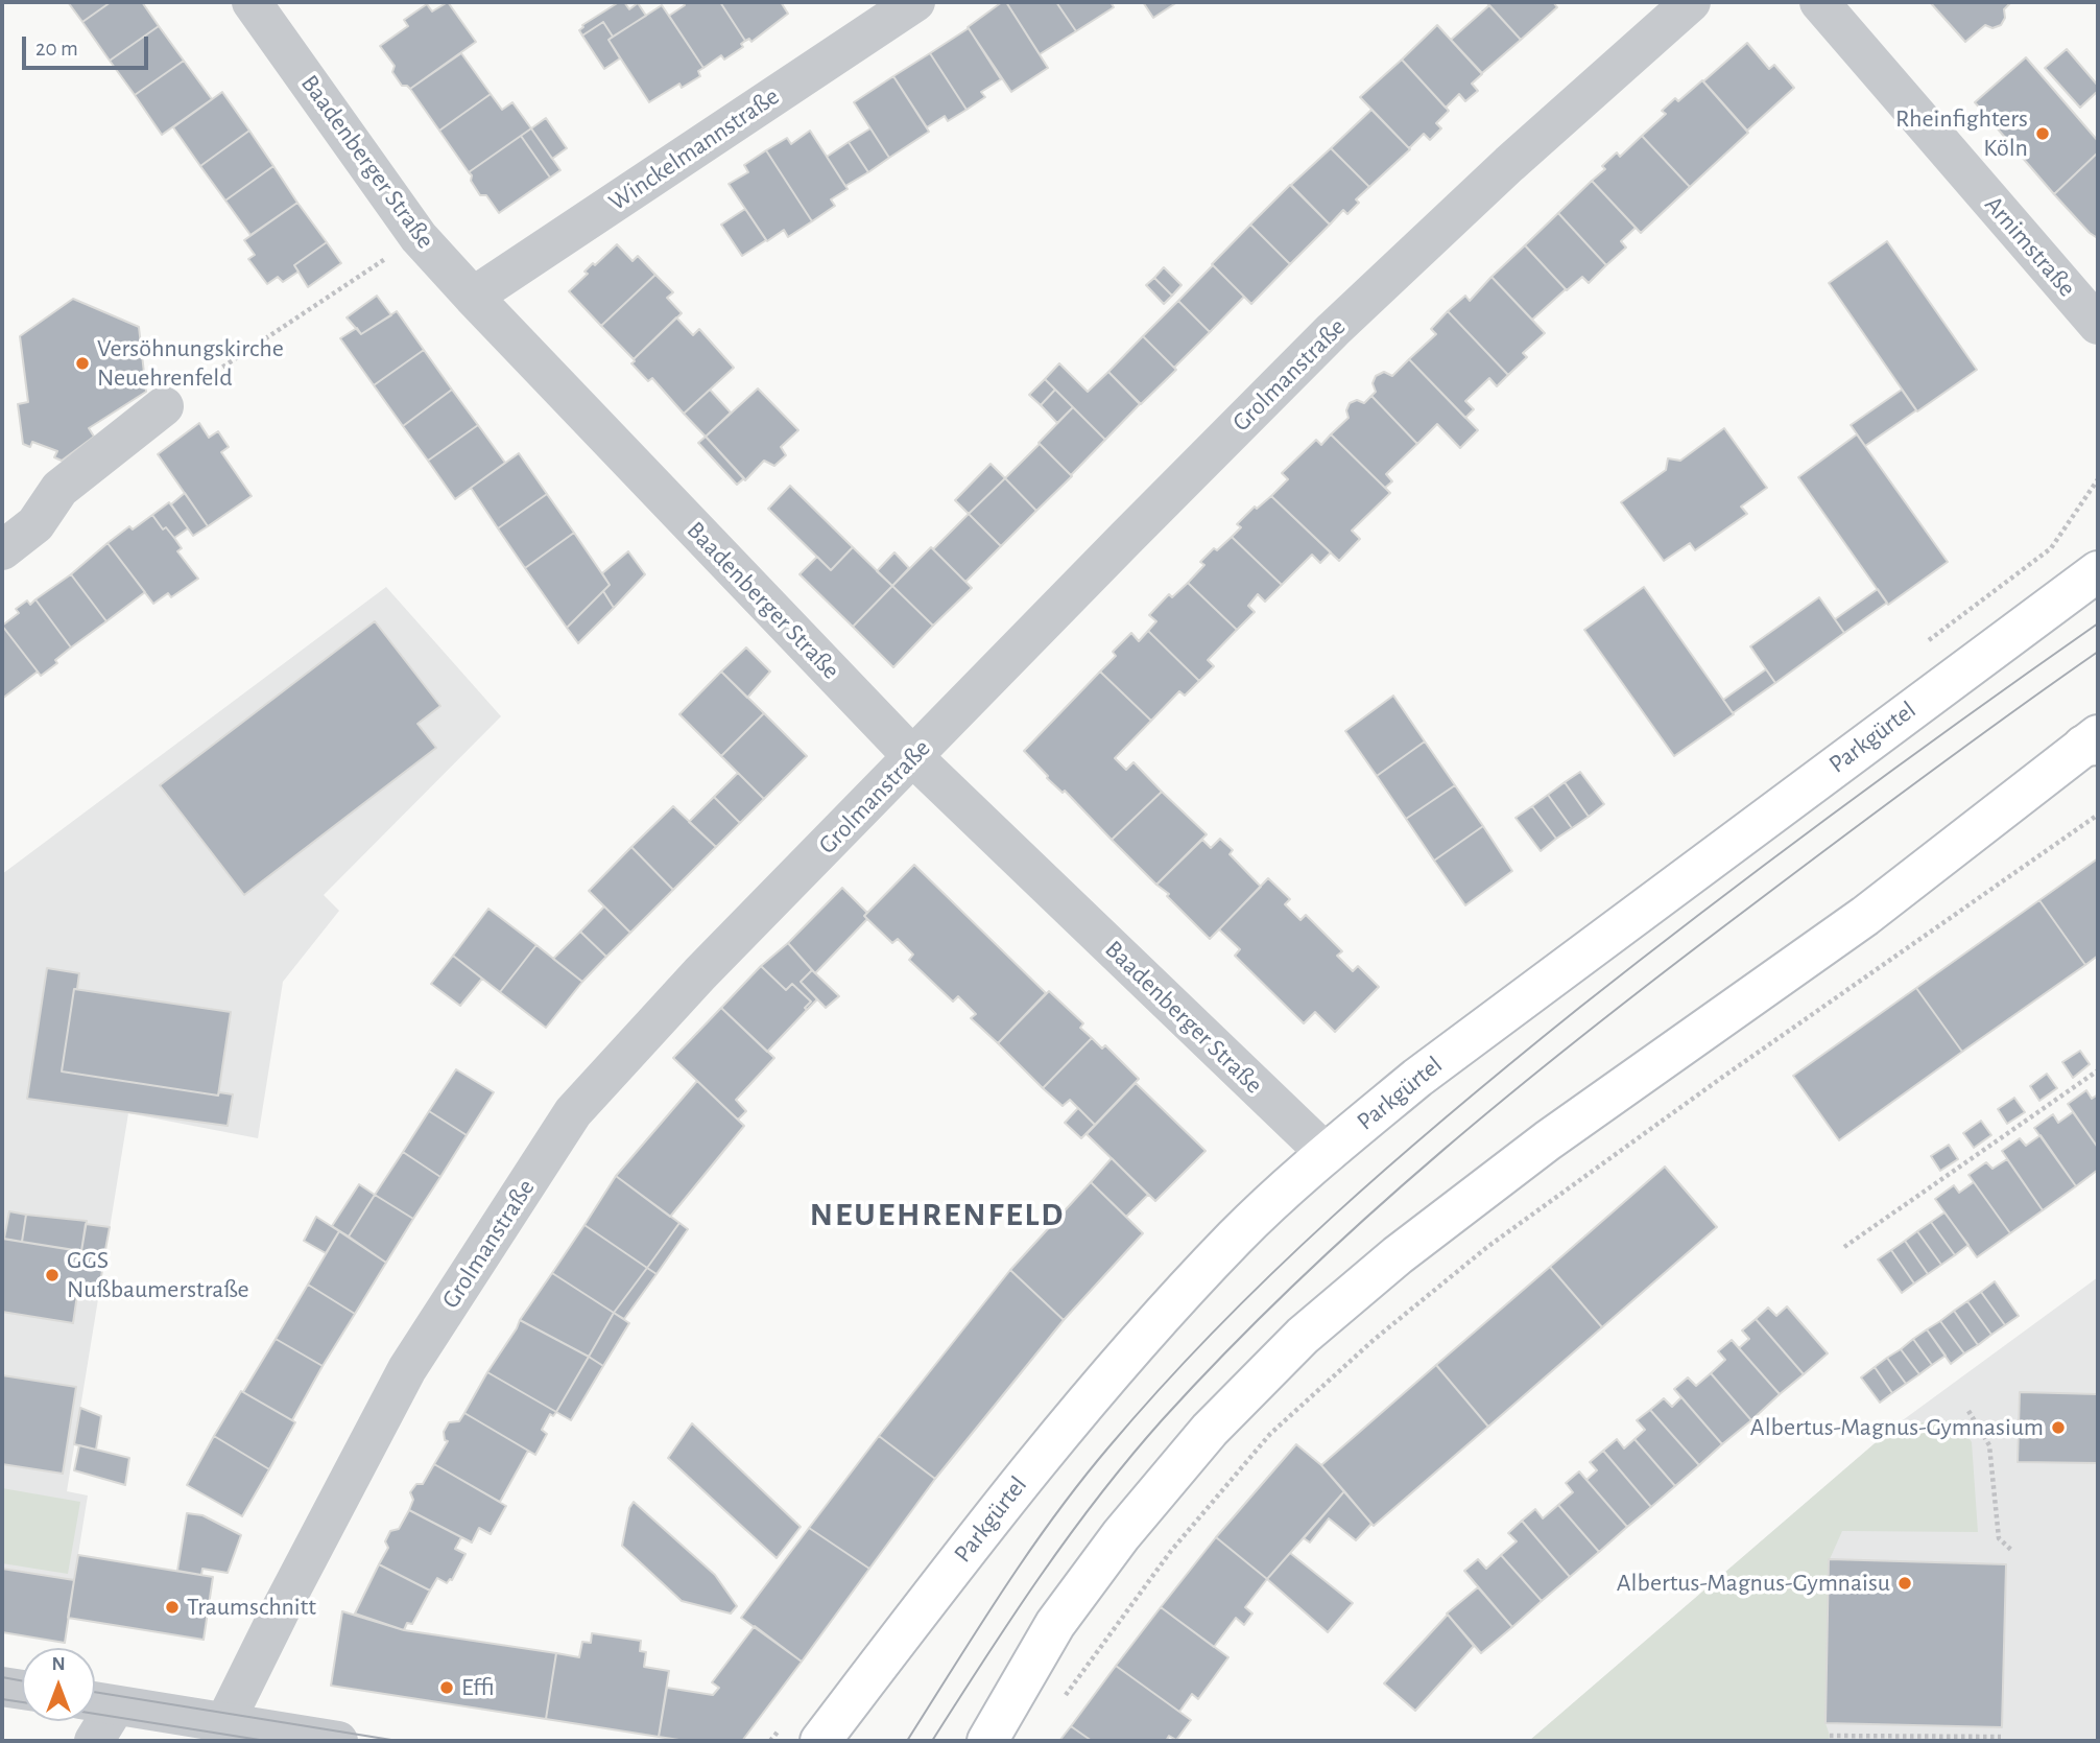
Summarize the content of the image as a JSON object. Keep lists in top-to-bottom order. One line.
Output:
{"streets":{"main road":["Parkgürtel"],"street":["Winckelmannstraße","Baadenberger Straße","Arnimstraße","Grolmanstraße"]},"crossings":[["Winckelmannstraße","Baadenberger Straße"],["Baadenberger Straße","Grolmanstraße"],["Baadenberger Straße","Parkgürtel"]],"districts":["NEUEHRENFELD"],"places":["Rheinfighters Köln","Versöhnungskirche Neuehrenfeld","GGS Nußbaumerstraße","Albertus-Magnus-Gymnasium","Albertus-Magnus-Gymnaisu","Traumschnitt","Effi"],"scale_bar":"20 m","north":"top"}
